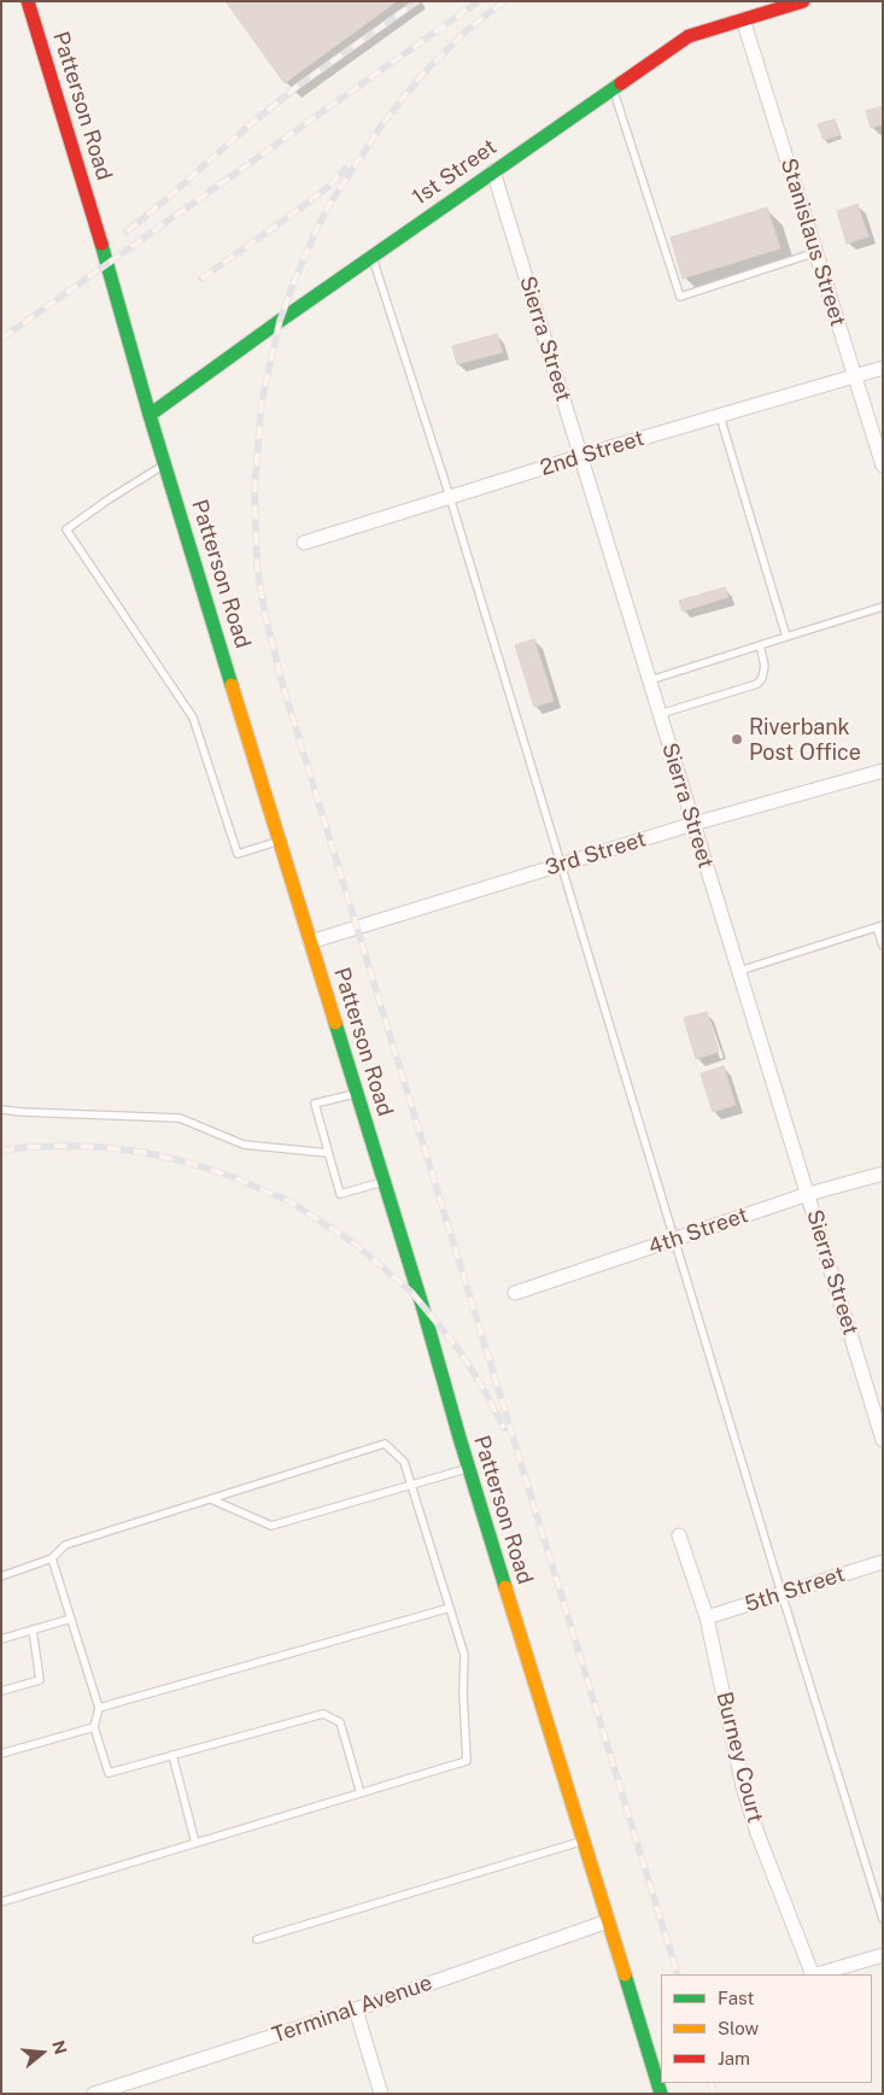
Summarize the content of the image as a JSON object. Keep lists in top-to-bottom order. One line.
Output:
{"streets":{"main road":["Patterson Road","1st Street"],"street":["Stanislaus Street","Sierra Street","2nd Street","3rd Street","4th Street","5th Street","Burney Court","Terminal Avenue"]},"crossings":[["Patterson Road","1st Street"],["Patterson Road","3rd Street"],["Patterson Road","Terminal Avenue"],["1st Street","Stanislaus Street"],["1st Street","Sierra Street"],["Stanislaus Street","2nd Street"],["Sierra Street","2nd Street"],["Sierra Street","3rd Street"],["Sierra Street","4th Street"],["5th Street","Burney Court"]],"places":["Riverbank Post Office"],"legend":["Fast","Slow","Jam"],"north":"right"}
